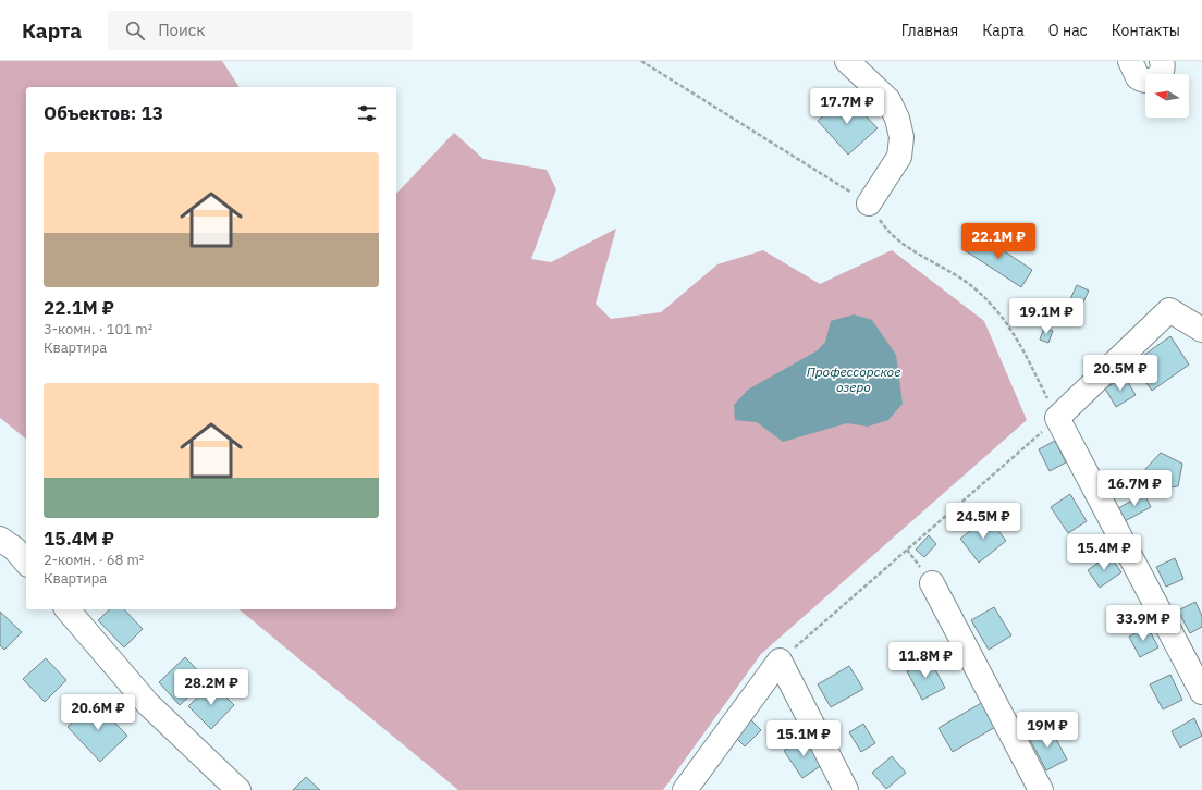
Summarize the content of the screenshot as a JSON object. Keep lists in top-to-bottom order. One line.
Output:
{"water":["Профессорское озеро"],"north":"left","page":{"header":"Карта","search":"Поиск","nav":["Главная","Карта","О нас","Контакты"],"heading":"Объектов: 13","price":["17.7M ₽","22.1M ₽","19.1M ₽","20.5M ₽","16.7M ₽","24.5M ₽","15.4M ₽","33.9M ₽","11.8M ₽","28.2M ₽","20.6M ₽","19M ₽","15.1M ₽"],"list":[{"name":"22.1M ₽","note":"3-комн. · 101 m² · Квартира"},{"name":"15.4M ₽","note":"2-комн. · 68 m² · Квартира"}]}}
